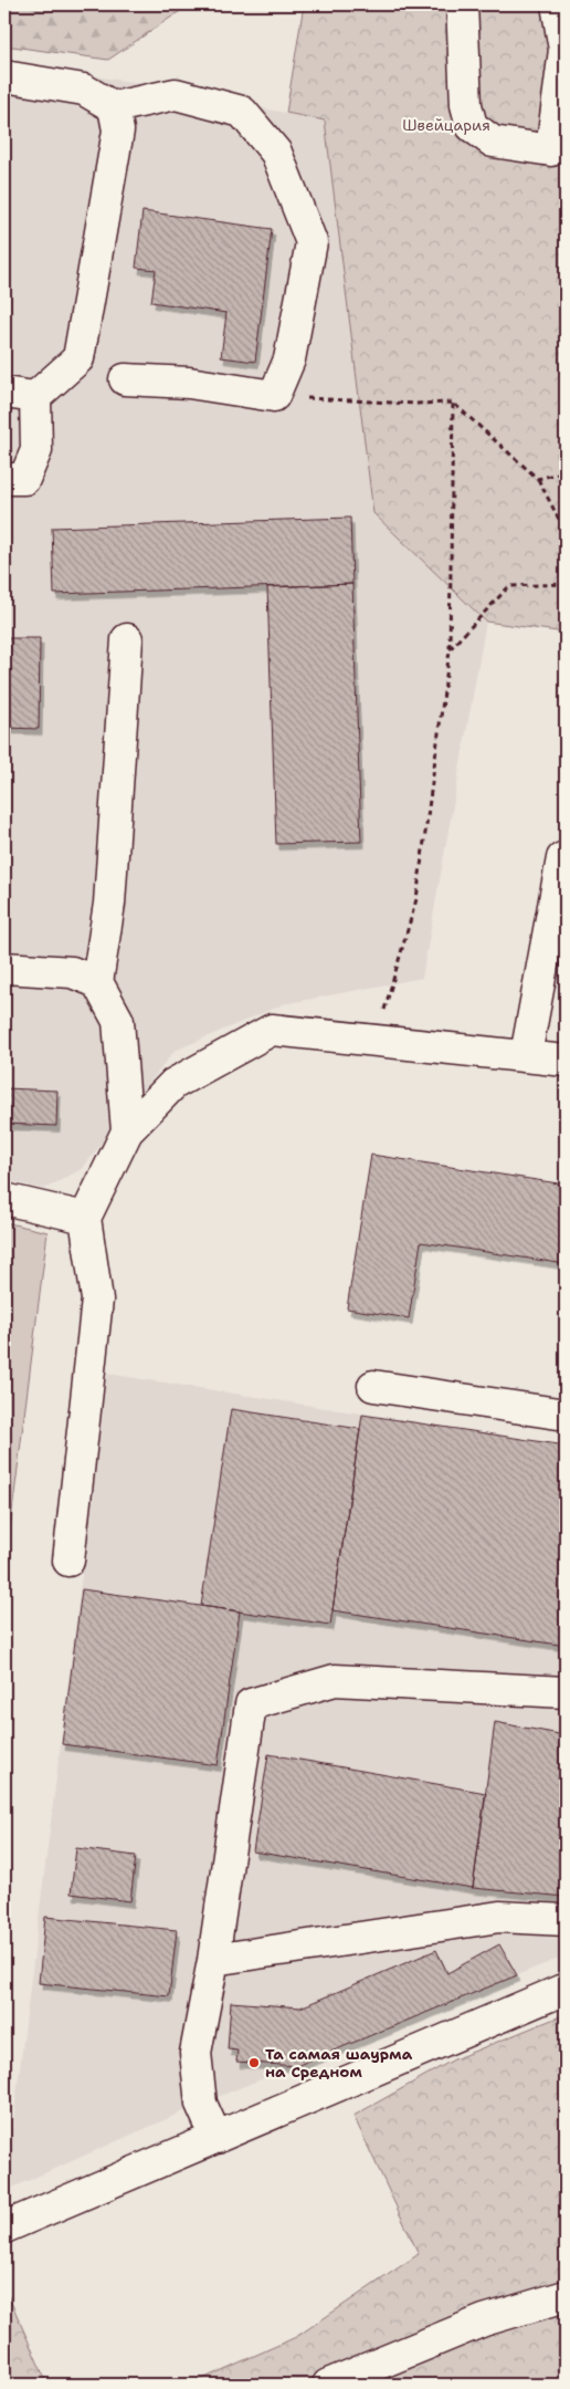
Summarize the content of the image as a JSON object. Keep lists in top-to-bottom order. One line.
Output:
{"parks":["Швейцария"],"places":["Та самая шаурма на Средном"]}
